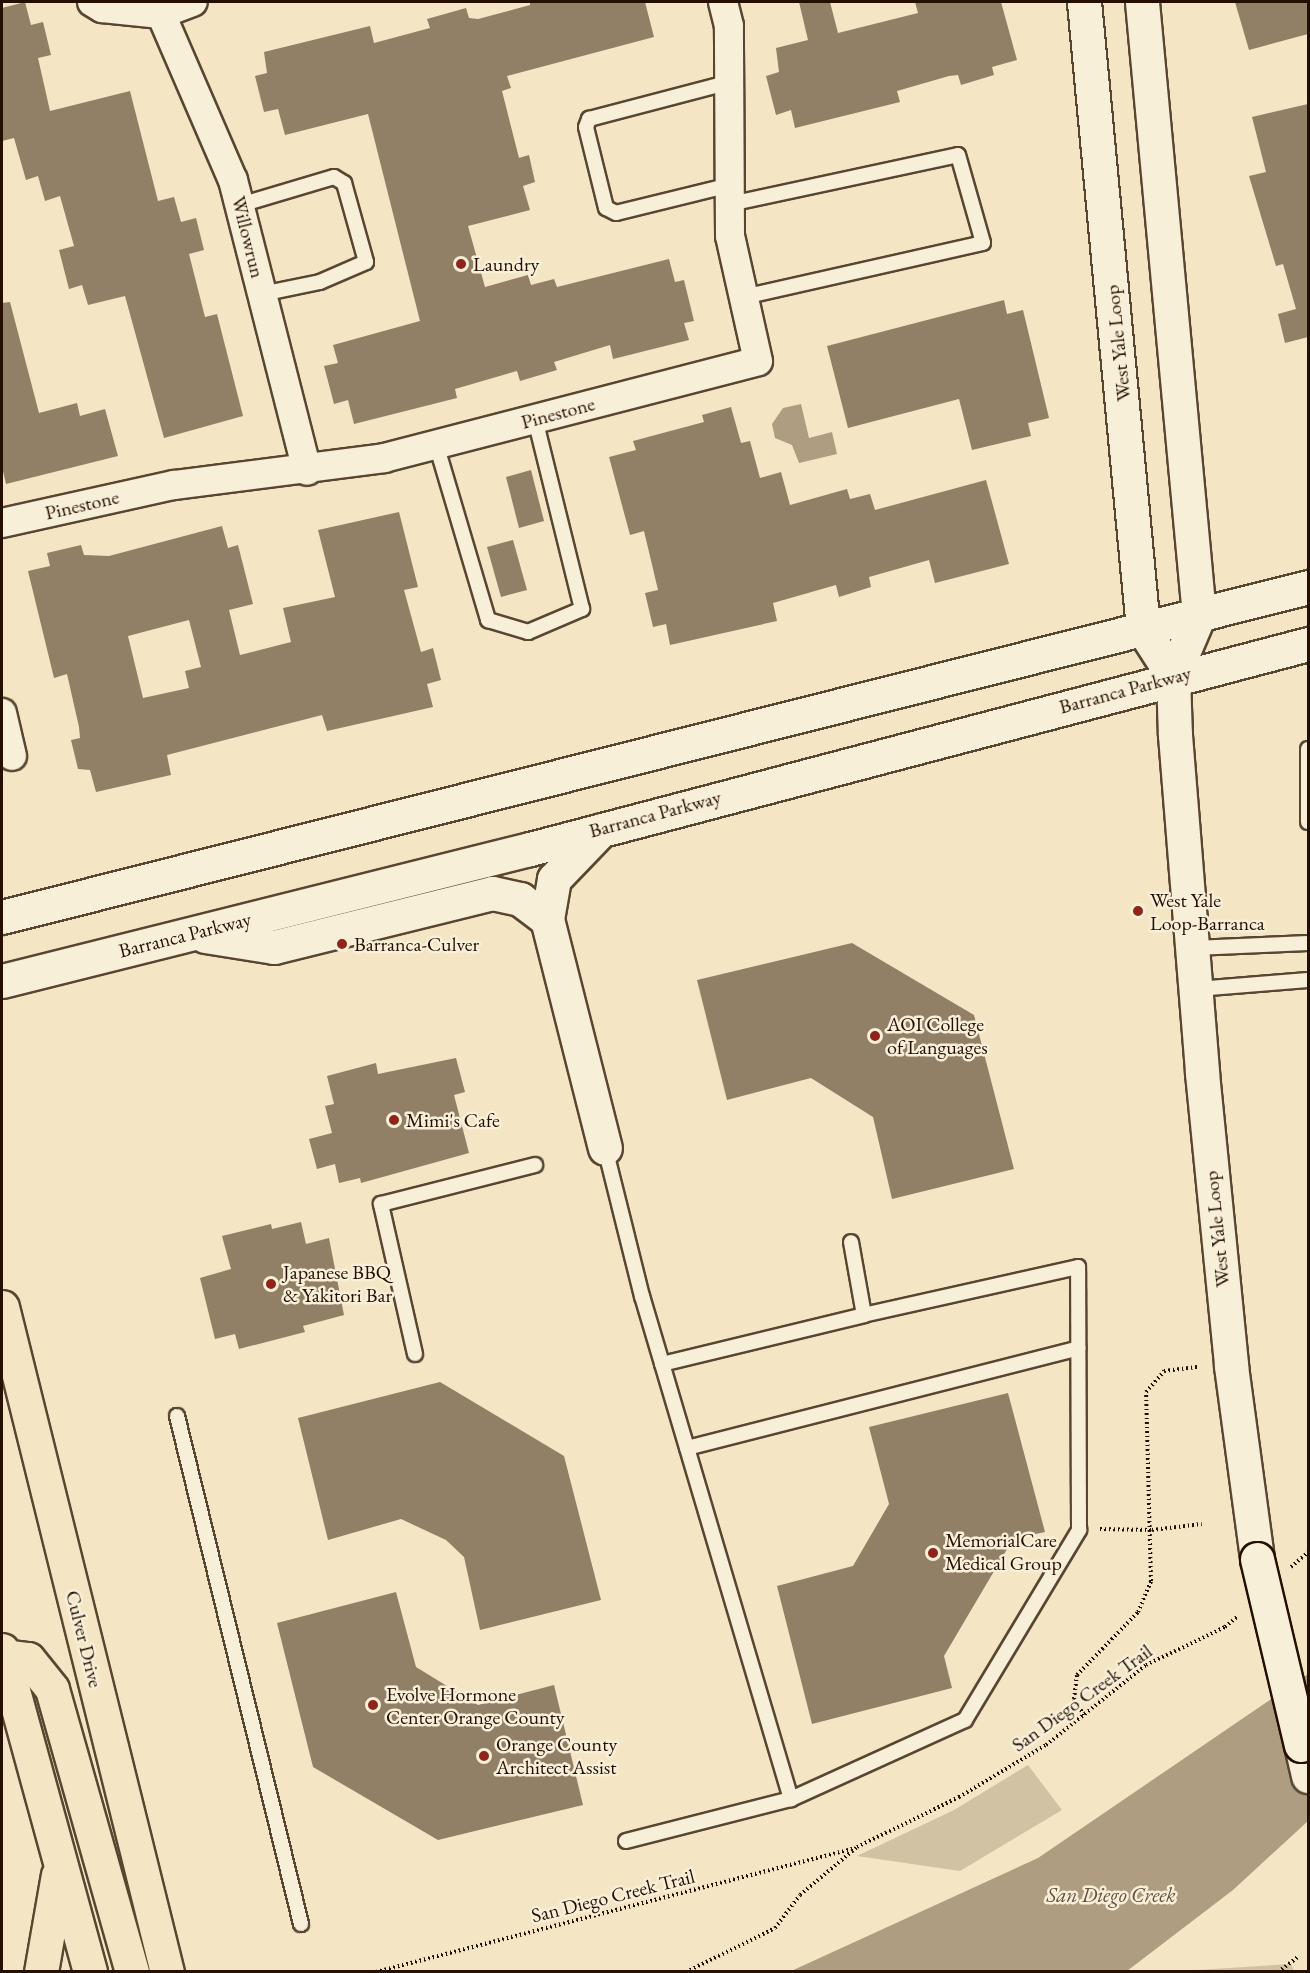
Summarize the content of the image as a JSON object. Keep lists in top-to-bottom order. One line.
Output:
{"streets":{"main road":["West Yale Loop","Barranca Parkway","Culver Drive"],"street":["Willowrun","Pinestone"],"path":["San Diego Creek Trail"]},"crossings":[["Willowrun","Pinestone"],["West Yale Loop","Barranca Parkway"]],"water":["San Diego Creek"],"places":["Laundry","West Yale Loop-Barranca","Barranca-Culver","AOI College of Languages","Mimi's Cafe","Japanese BBQ & Yakitori Bar","MemorialCare Medical Group","Evolve Hormone Center Orange County","Orange County Architect Assist"]}
